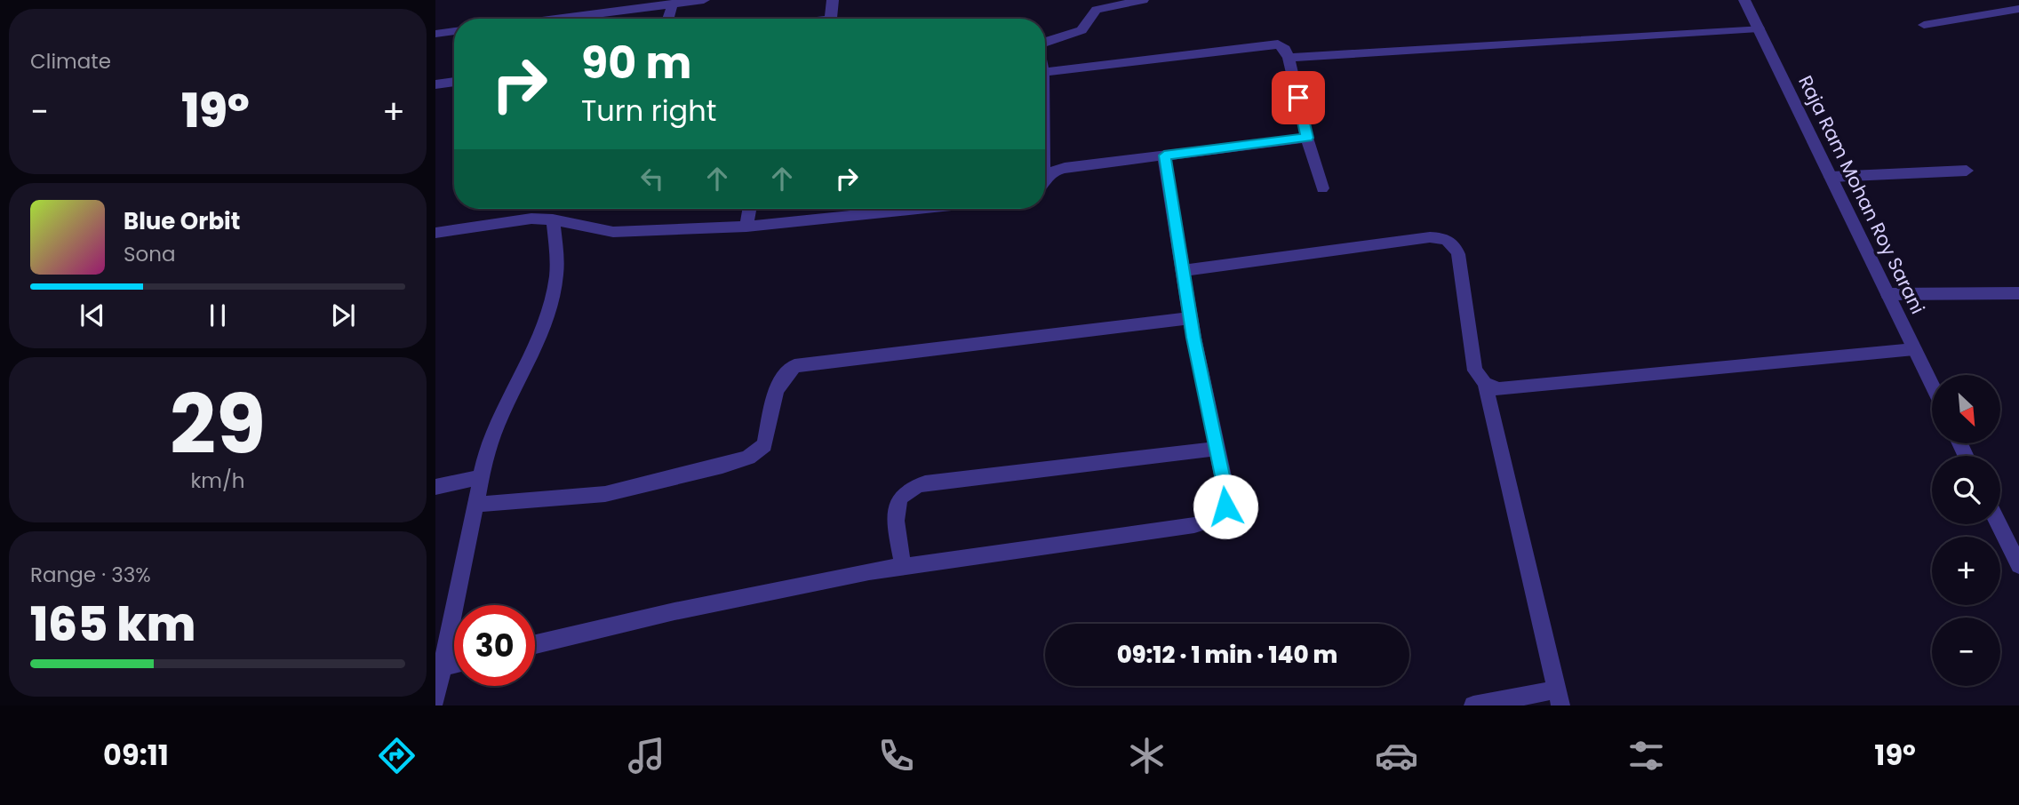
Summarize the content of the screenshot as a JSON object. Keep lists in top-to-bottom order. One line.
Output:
{"streets":{"street":["Raja Ram Mohan Roy Sarani"]},"north":"bottom right","page":{"tile":["Climate",["29","km/h"],["Range · 33%","165 km"]],"turn":["90 m","Turn right"],"heat":["−","19°","+"],"song":["Blue Orbit","Sona"],"map_buttons":["+","−"],"limit":"30","trip":"09:12 · 1 min · 140 m","tabs":["09:11","19°"]}}
